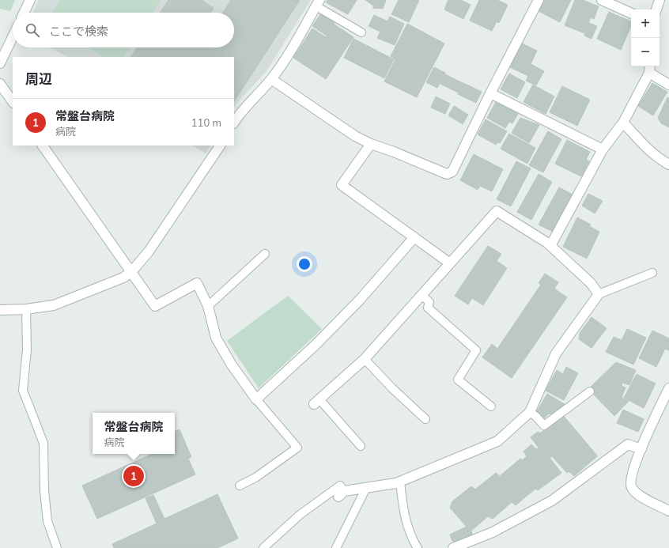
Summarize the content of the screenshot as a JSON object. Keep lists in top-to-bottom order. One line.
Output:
{"page":{"map_buttons":["+","−"],"search":"ここで検索","heading":"周辺","list":[{"mark":"1","name":"常盤台病院","note":"病院","value":"110 m"}],"popup":["常盤台病院","病院"],"pins":"1"}}
